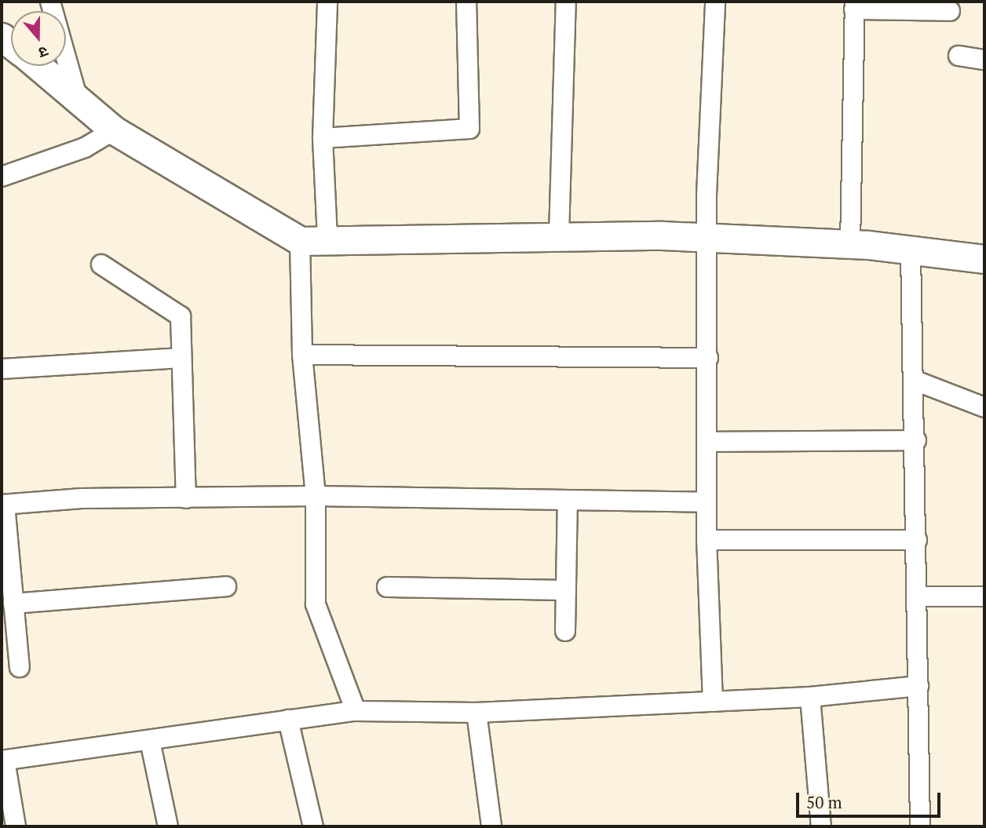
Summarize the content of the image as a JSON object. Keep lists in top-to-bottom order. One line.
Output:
{"scale_bar":"50 m","north":"bottom"}
